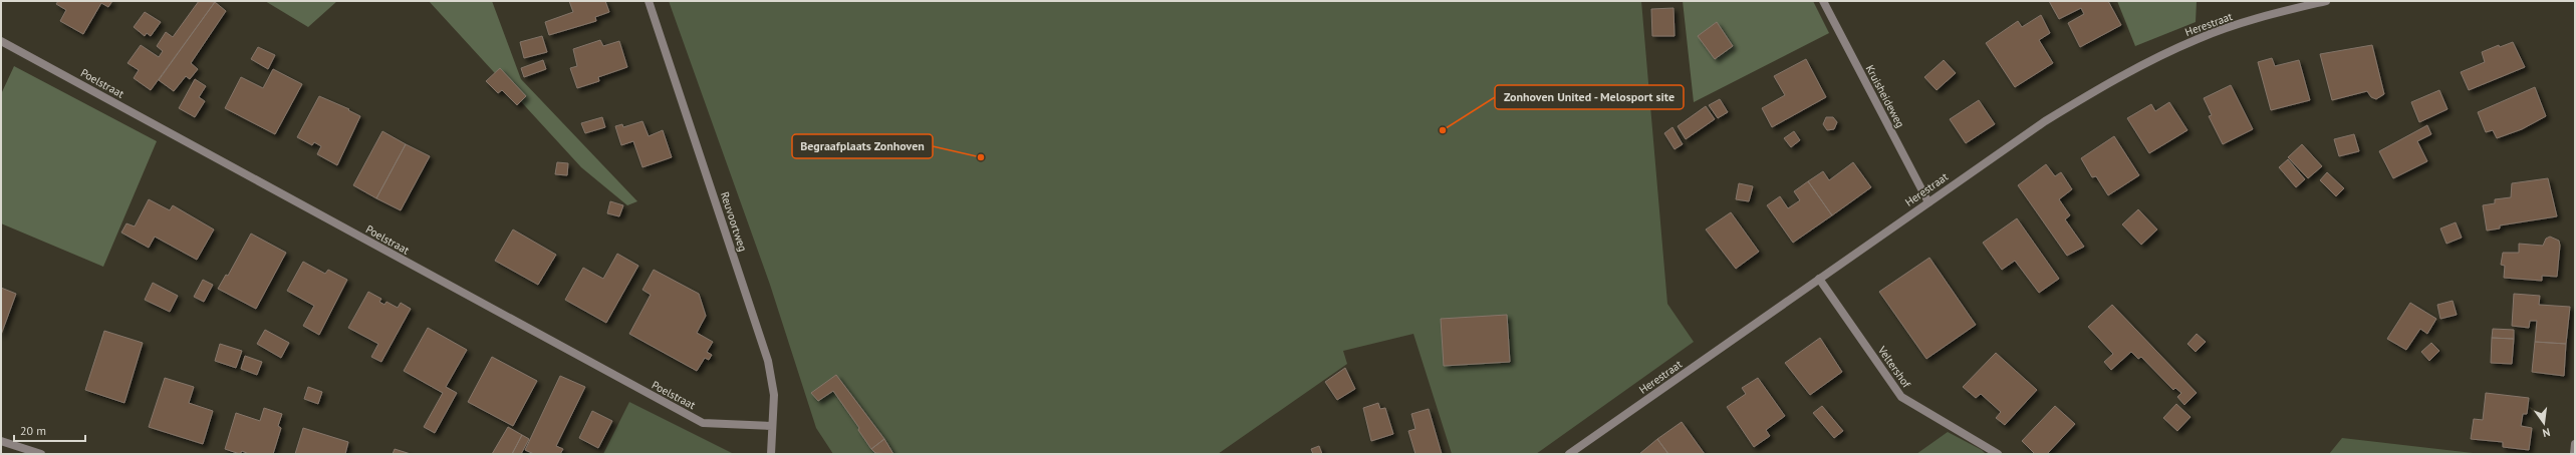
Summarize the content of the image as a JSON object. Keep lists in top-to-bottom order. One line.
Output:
{"streets":{"street":["Herestraat","Poelstraat","Kruisheideweg","Reuvoortweg","Veltershof"]},"crossings":[["Herestraat","Kruisheideweg"],["Herestraat","Veltershof"],["Poelstraat","Reuvoortweg"]],"places":["Zonhoven United - Melosport site","Begraafplaats Zonhoven"],"scale_bar":"20 m","north":"bottom"}
